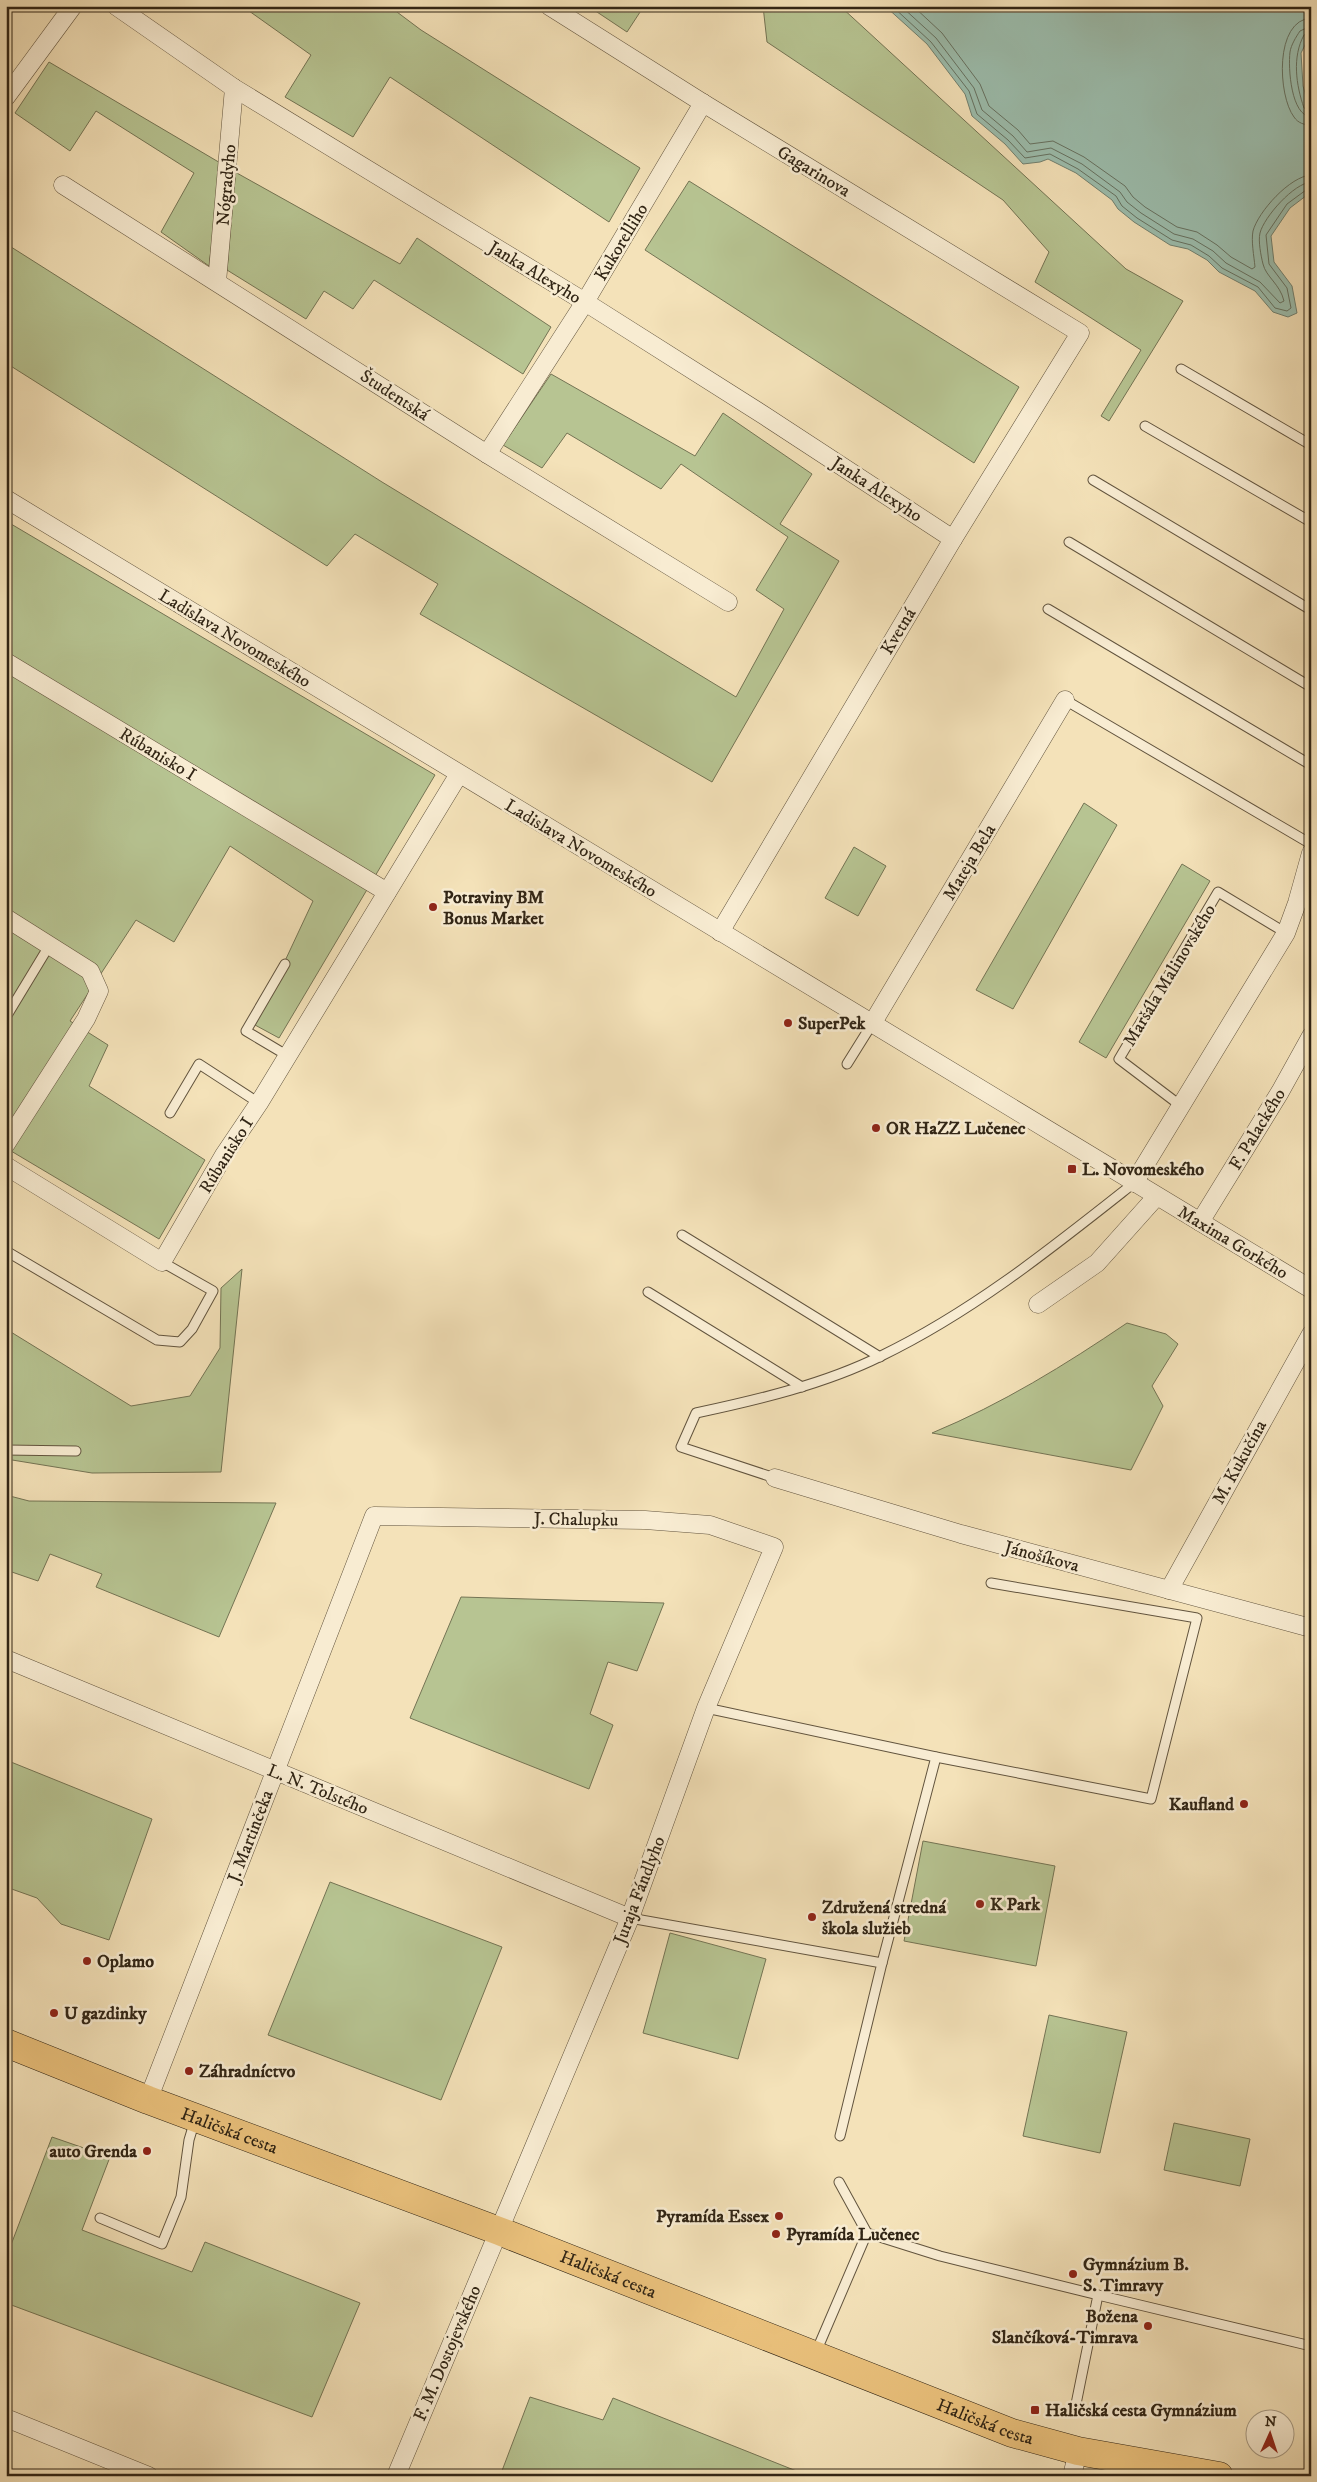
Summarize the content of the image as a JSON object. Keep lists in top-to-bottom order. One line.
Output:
{"streets":{"main road":["Haličská cesta"],"street":["Gagarinova","Nógradyho","Kukorelliho","Janka Alexyho","Študentská","Kvetná","Ladislava Novomeského","Rúbanisko I","Mateja Bela","F. Palackého","Maxima Gorkého","M. Kukučína","J. Chalupku","Jánošíkova","L. N. Tolstého","J. Martinčeka","Juraja Fándlyho","F. M. Dostojevského"],"lane":["Maršála Malinovského"]},"crossings":[["Gagarinova","Kukorelliho"],["Gagarinova","Kvetná"],["Nógradyho","Janka Alexyho"],["Nógradyho","Študentská"],["Kukorelliho","Janka Alexyho"],["Kukorelliho","Študentská"],["Janka Alexyho","Kvetná"],["Kvetná","Ladislava Novomeského"],["Ladislava Novomeského","Rúbanisko I"],["Ladislava Novomeského","Mateja Bela"],["Ladislava Novomeského","Maxima Gorkého"],["F. Palackého","Maxima Gorkého"],["M. Kukučína","Jánošíkova"],["J. Chalupku","J. Martinčeka"],["J. Chalupku","Juraja Fándlyho"],["L. N. Tolstého","J. Martinčeka"],["L. N. Tolstého","Juraja Fándlyho"],["J. Martinčeka","Haličská cesta"],["Juraja Fándlyho","Haličská cesta"],["Juraja Fándlyho","F. M. Dostojevského"],["Haličská cesta","F. M. Dostojevského"]],"places":{"other":["Potraviny BM Bonus Market","SuperPek","OR HaZZ Lučenec","Kaufland","K Park","Združená stredná škola služieb","Oplamo","U gazdinky","Záhradníctvo","auto Grenda","Pyramída Essex","Pyramída Lučenec","Gymnázium B. S. Timravy","Božena Slančíková-Timrava"],"transit":["L. Novomeského","Haličská cesta Gymnázium"]},"north":"top"}
